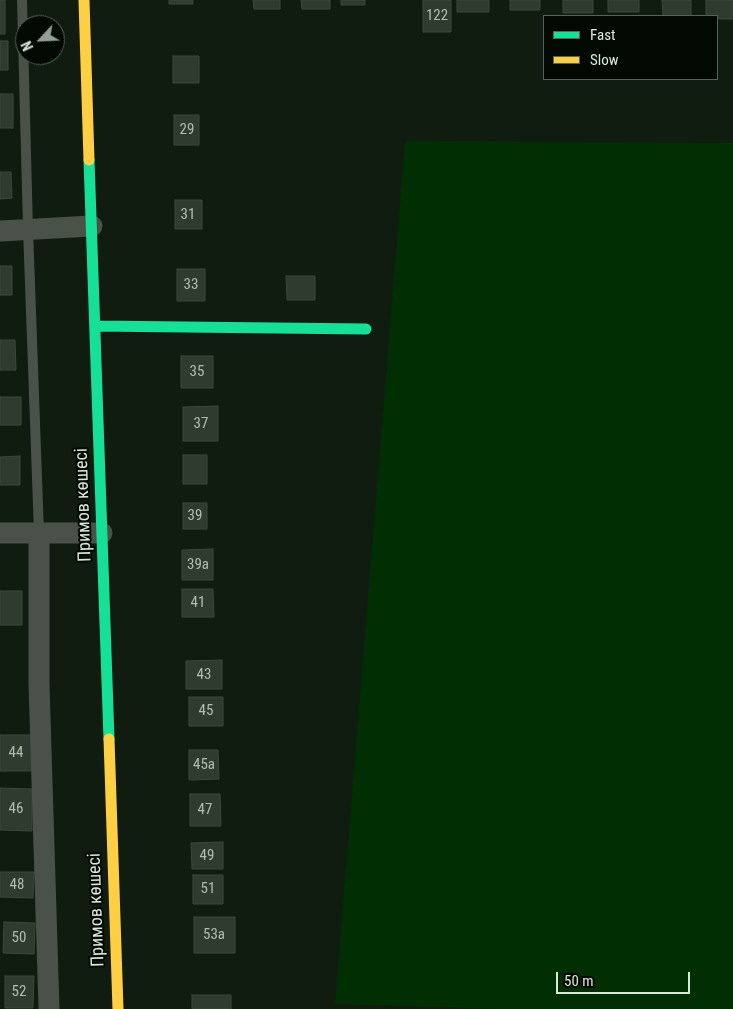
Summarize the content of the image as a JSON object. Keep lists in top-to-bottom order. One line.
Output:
{"streets":{"street":["Примов көшесі"]},"house_numbers":["122","29","31","33","35","37","39","39а","41","43","45","44","45а","46","47","49","48","51","53а","50","52"],"legend":["Fast","Slow"],"scale_bar":"50 m","north":"bottom left"}
